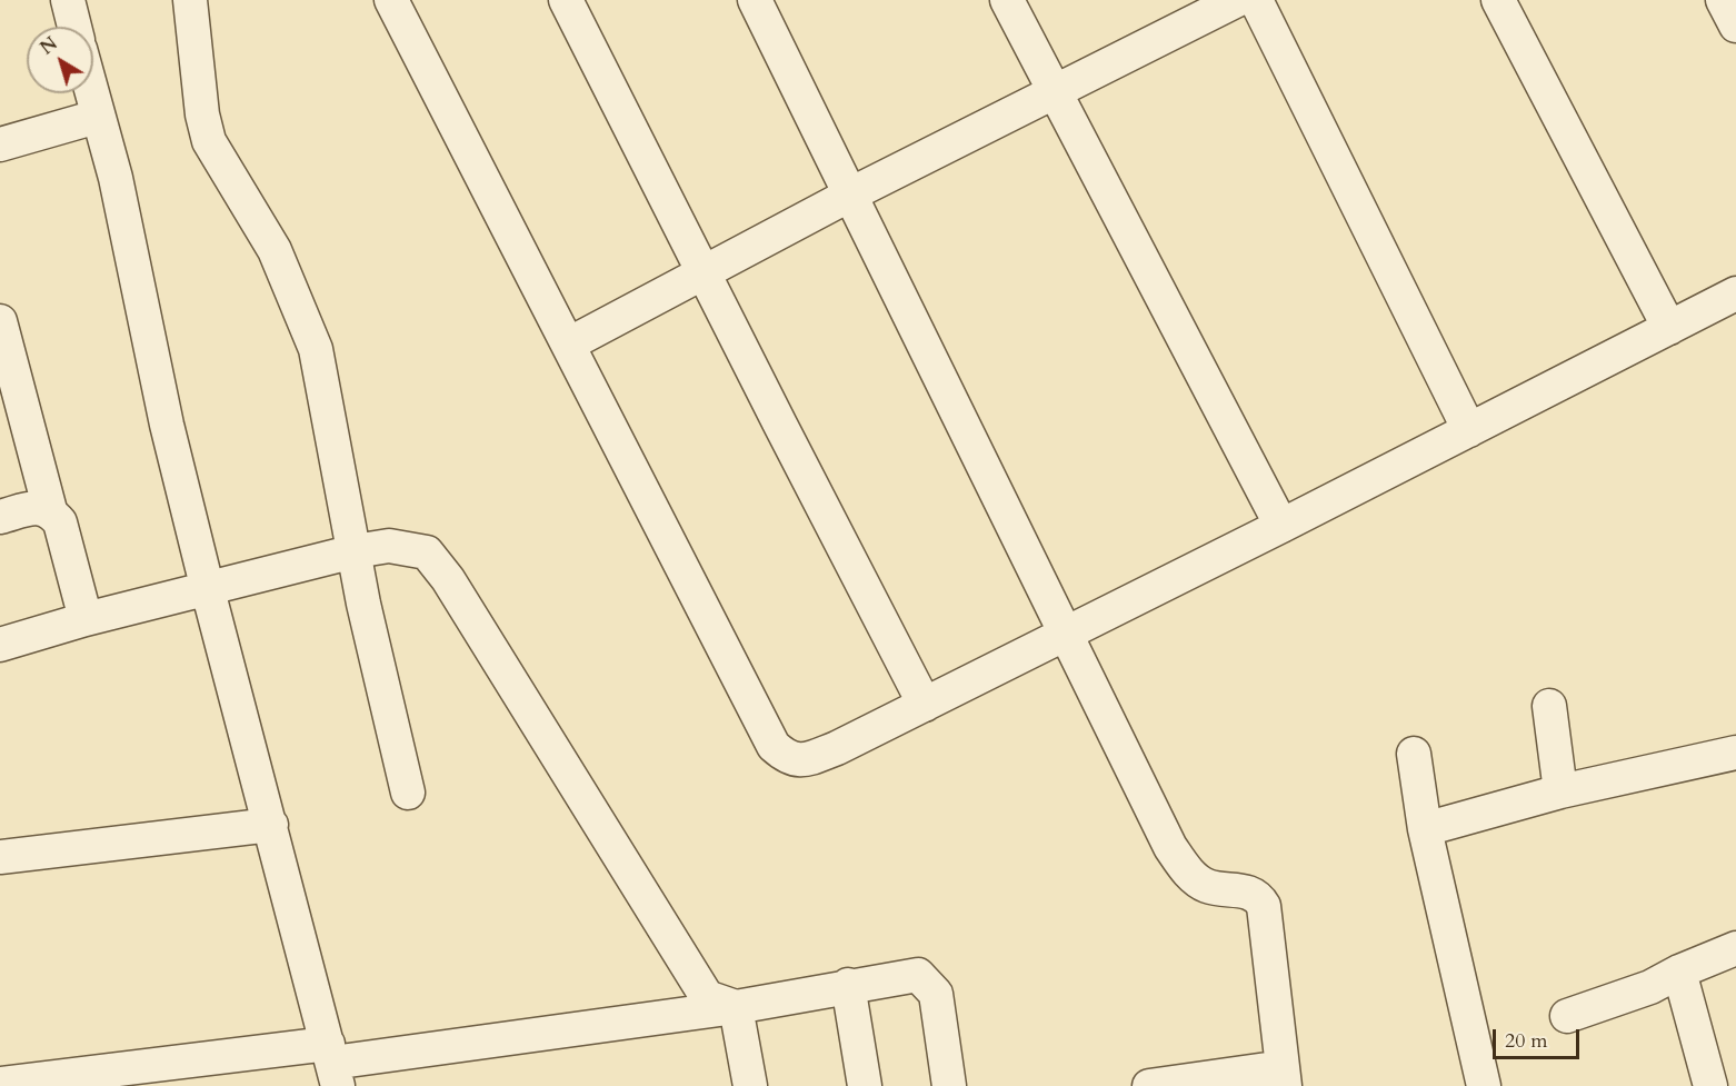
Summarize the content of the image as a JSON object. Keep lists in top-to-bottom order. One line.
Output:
{"scale_bar":"20 m","north":"top left"}
